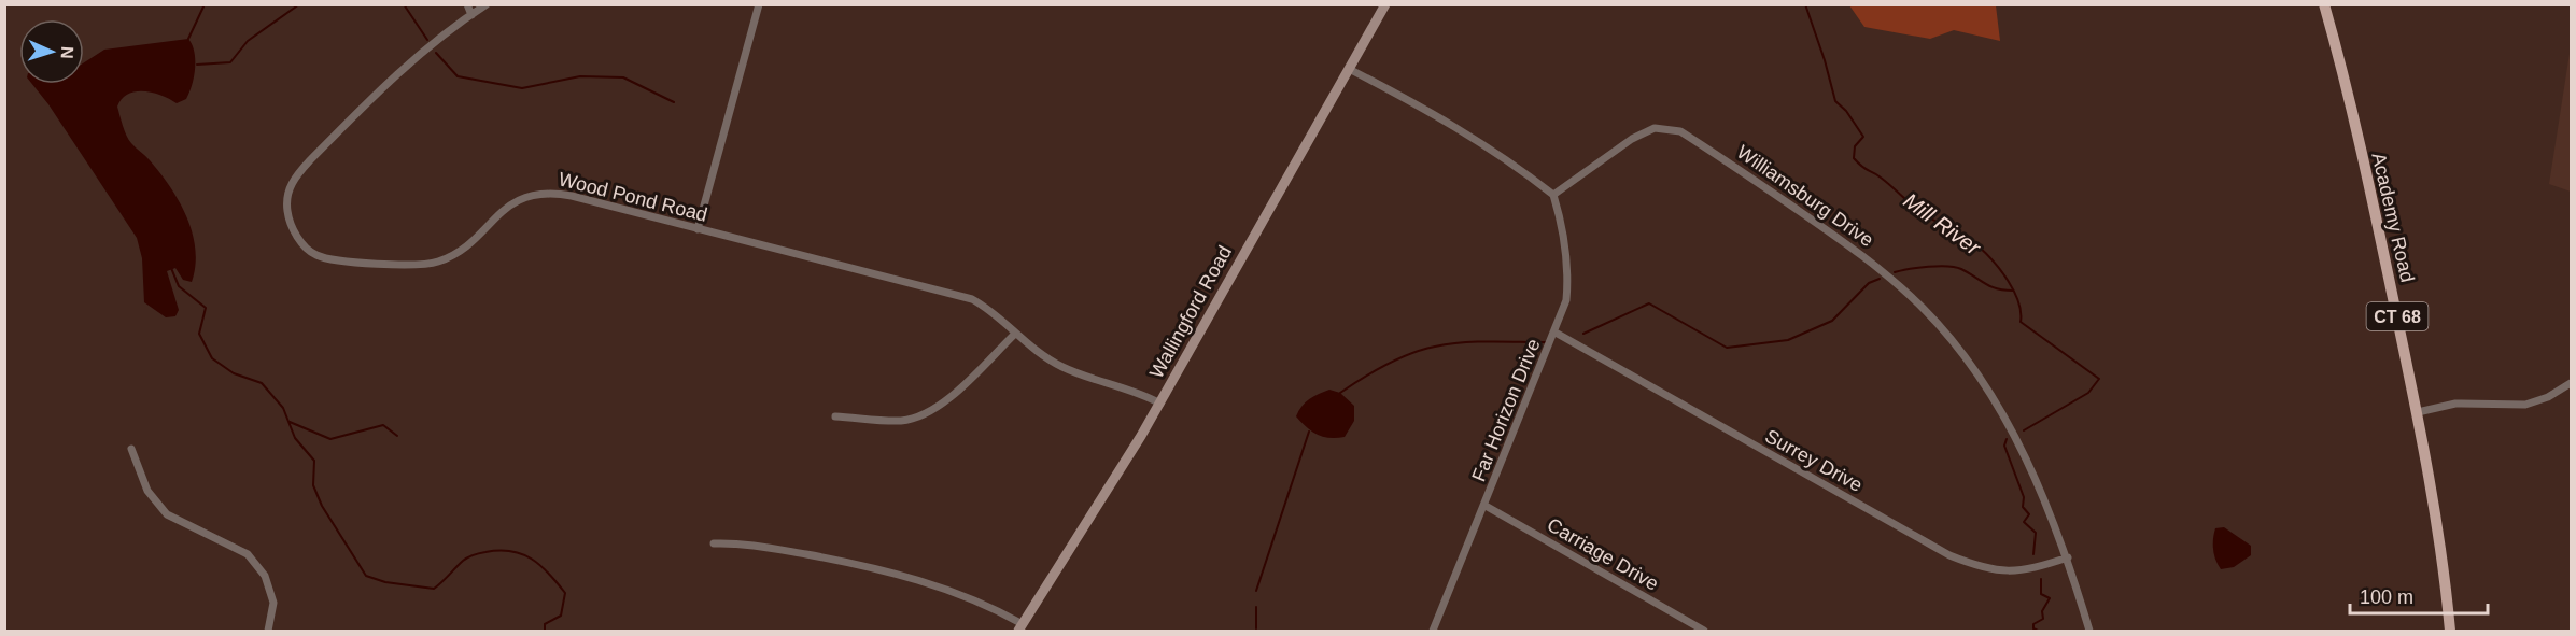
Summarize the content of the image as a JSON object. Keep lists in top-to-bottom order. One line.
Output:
{"streets":{"main road":["Academy Road","CT 68"],"street":["Williamsburg Drive","Wood Pond Road","Wallingford Road","Far Horizon Drive","Surrey Drive","Carriage Drive"]},"crossings":[["Williamsburg Drive","Far Horizon Drive"],["Williamsburg Drive","Surrey Drive"],["Wood Pond Road","Wallingford Road"],["Far Horizon Drive","Surrey Drive"],["Far Horizon Drive","Carriage Drive"]],"water":["Mill River"],"scale_bar":"100 m","north":"right"}
